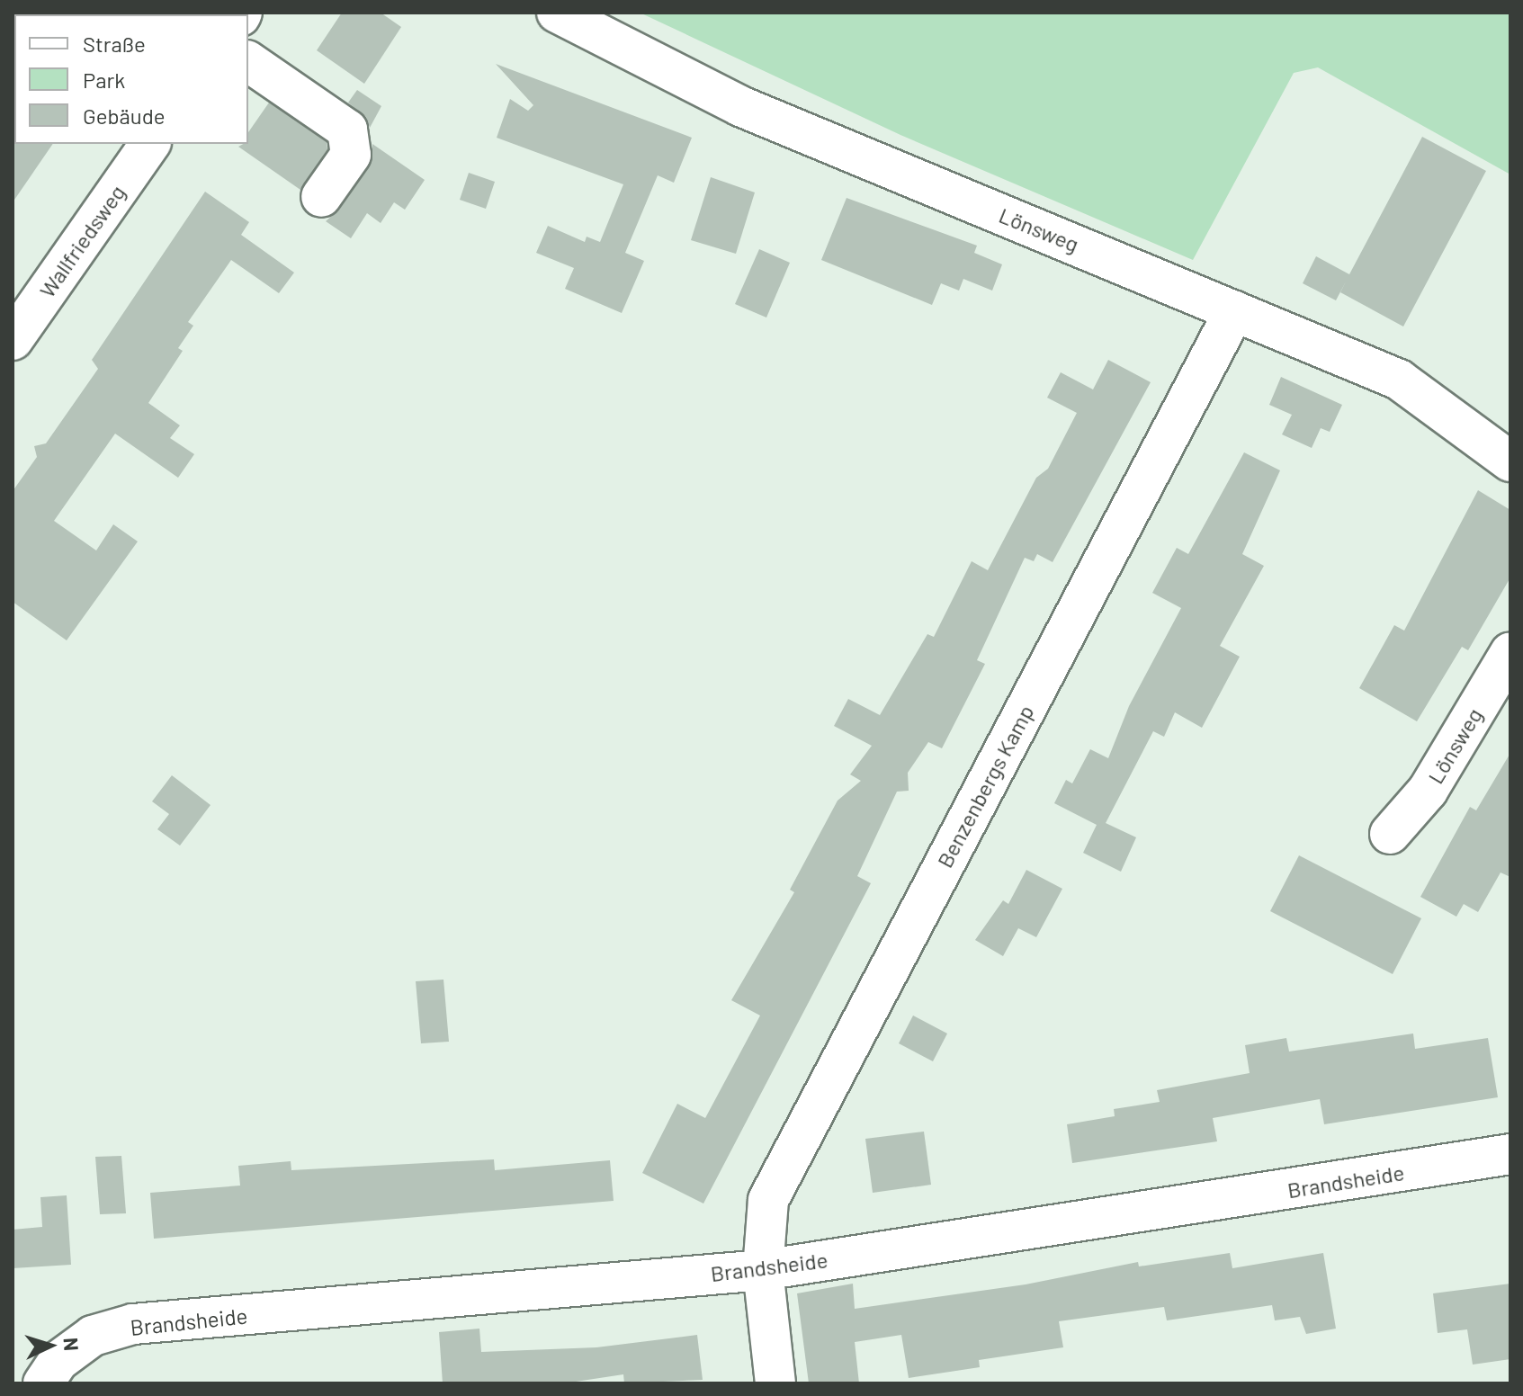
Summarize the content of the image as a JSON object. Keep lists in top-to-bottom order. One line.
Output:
{"streets":{"street":["Lönsweg","Wallfriedsweg","Benzenbergs Kamp","Brandsheide"]},"crossings":[["Lönsweg","Benzenbergs Kamp"],["Benzenbergs Kamp","Brandsheide"]],"legend":["Straße","Park","Gebäude"],"north":"right"}
